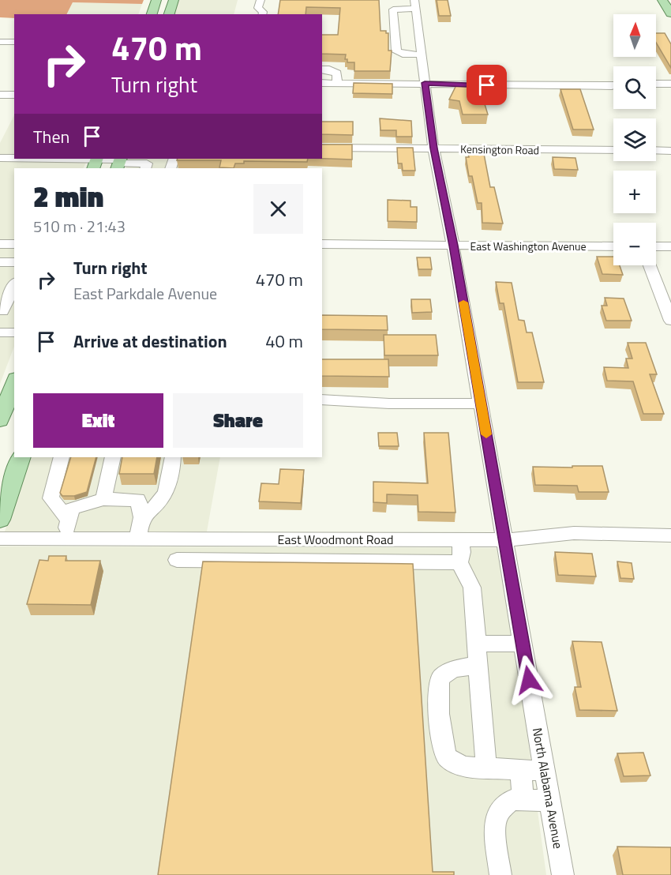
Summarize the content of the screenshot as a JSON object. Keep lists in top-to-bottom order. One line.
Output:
{"streets":{"street":["Kensington Road","East Washington Avenue","East Woodmont Road","North Alabama Avenue"]},"crossings":[["Kensington Road","North Alabama Avenue"],["East Washington Avenue","North Alabama Avenue"],["East Woodmont Road","North Alabama Avenue"]],"north":"top","page":{"map_buttons":["+","−"],"turn":["470 m","Turn right"],"then":"Then","heading":["2 min","510 m · 21:43"],"list":[{"name":"Turn right","note":"East Parkdale Avenue","value":"470 m"},{"name":"Arrive at destination","value":"40 m"}],"buttons":["Exit","Share"]}}
